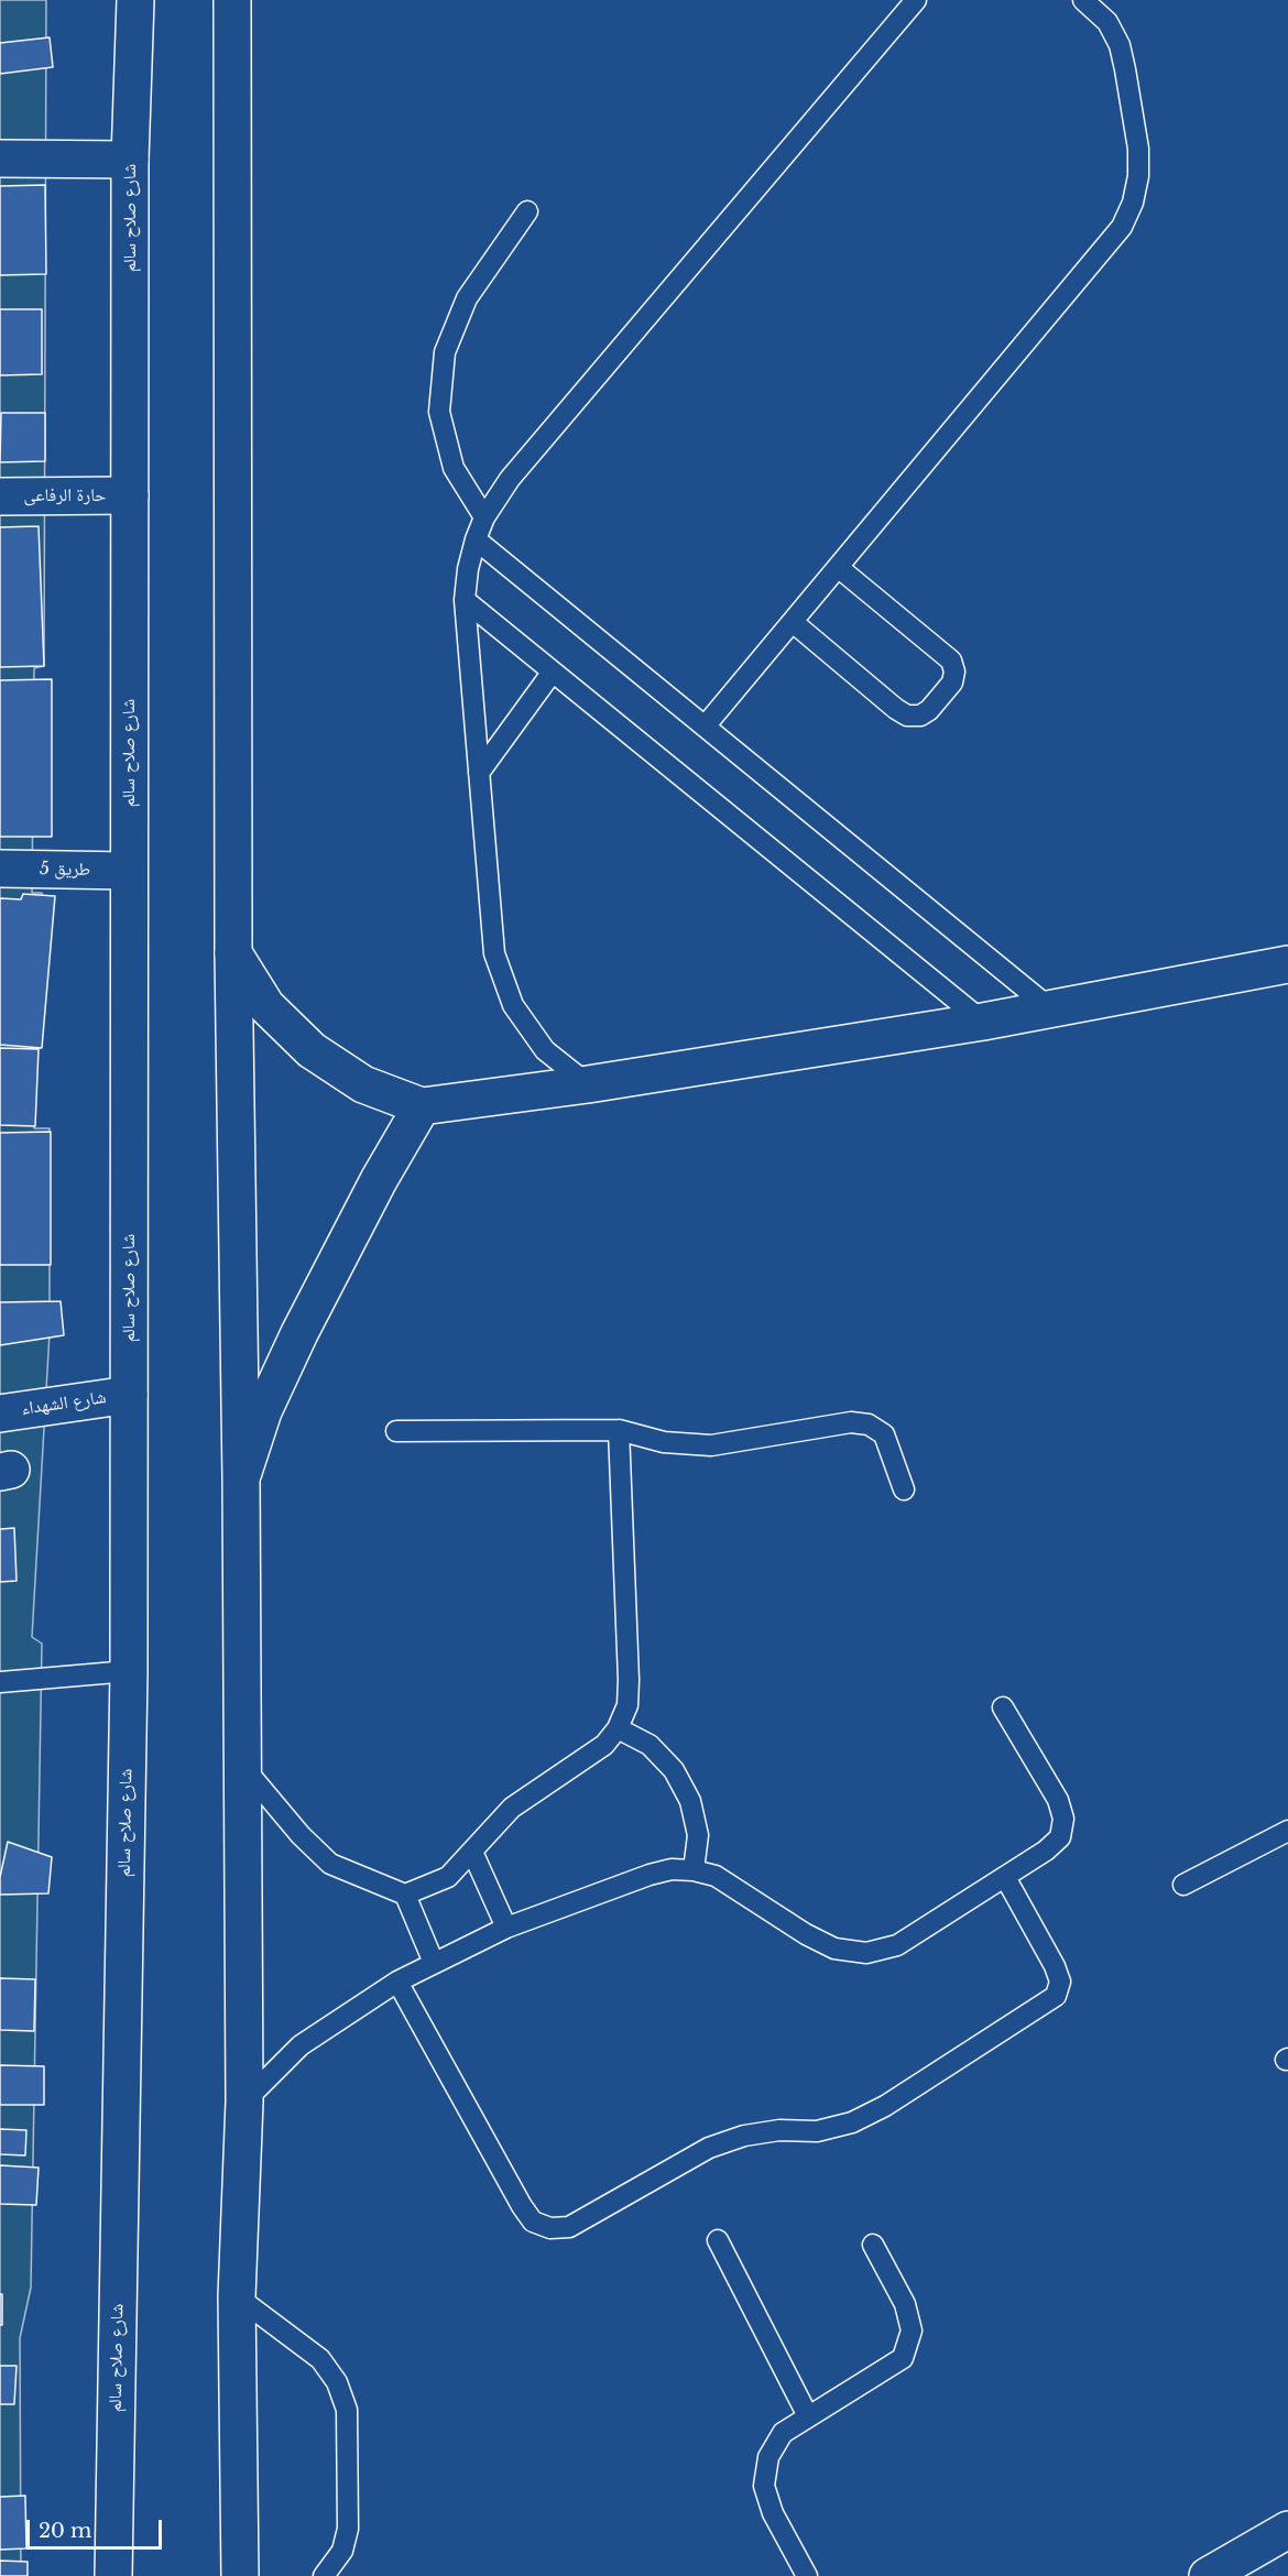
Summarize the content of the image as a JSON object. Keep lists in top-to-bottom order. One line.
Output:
{"streets":{"main road":["شارع صلاح سالم","حارة الرفاعى","طريق 5","شارع الشهداء"]},"crossings":[["شارع صلاح سالم","حارة الرفاعى"],["شارع صلاح سالم","طريق 5"],["شارع صلاح سالم","شارع الشهداء"]],"scale_bar":"20 m"}
